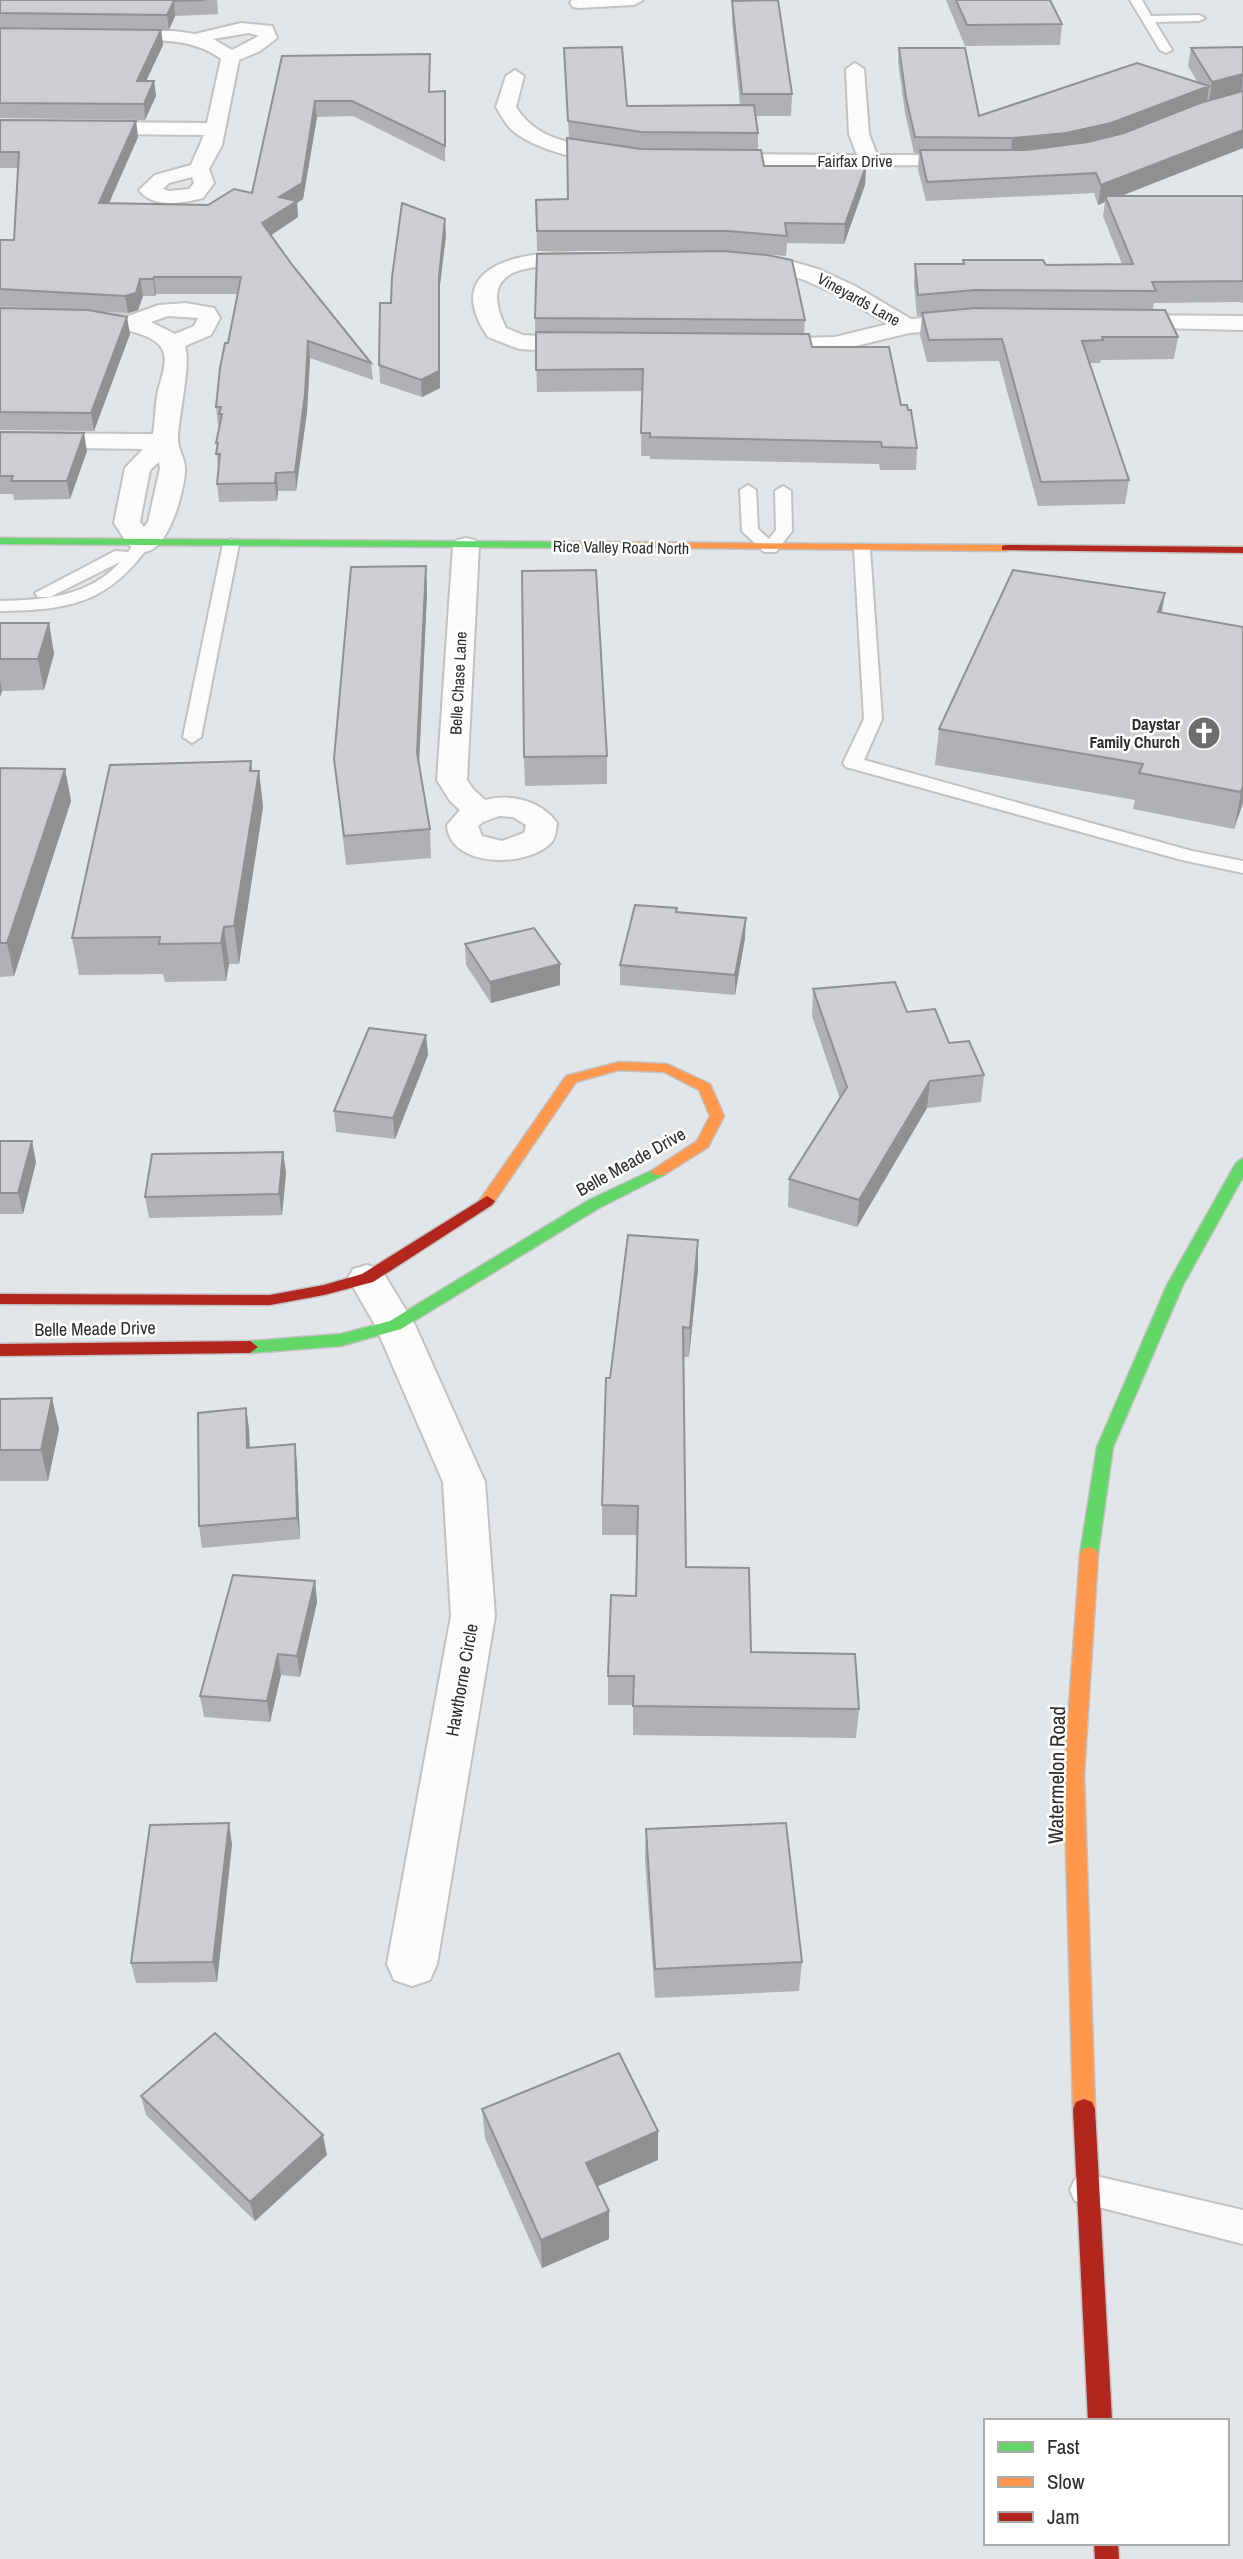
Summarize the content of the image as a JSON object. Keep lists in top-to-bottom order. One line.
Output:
{"streets":{"street":["Fairfax Drive","Vineyards Lane","Rice Valley Road North","Belle Chase Lane","Belle Meade Drive","Hawthorne Circle","Watermelon Road"]},"crossings":[["Rice Valley Road North","Belle Chase Lane"],["Belle Meade Drive","Hawthorne Circle"]],"places":{"church":["Daystar Family Church"]},"legend":["Fast","Slow","Jam"]}
